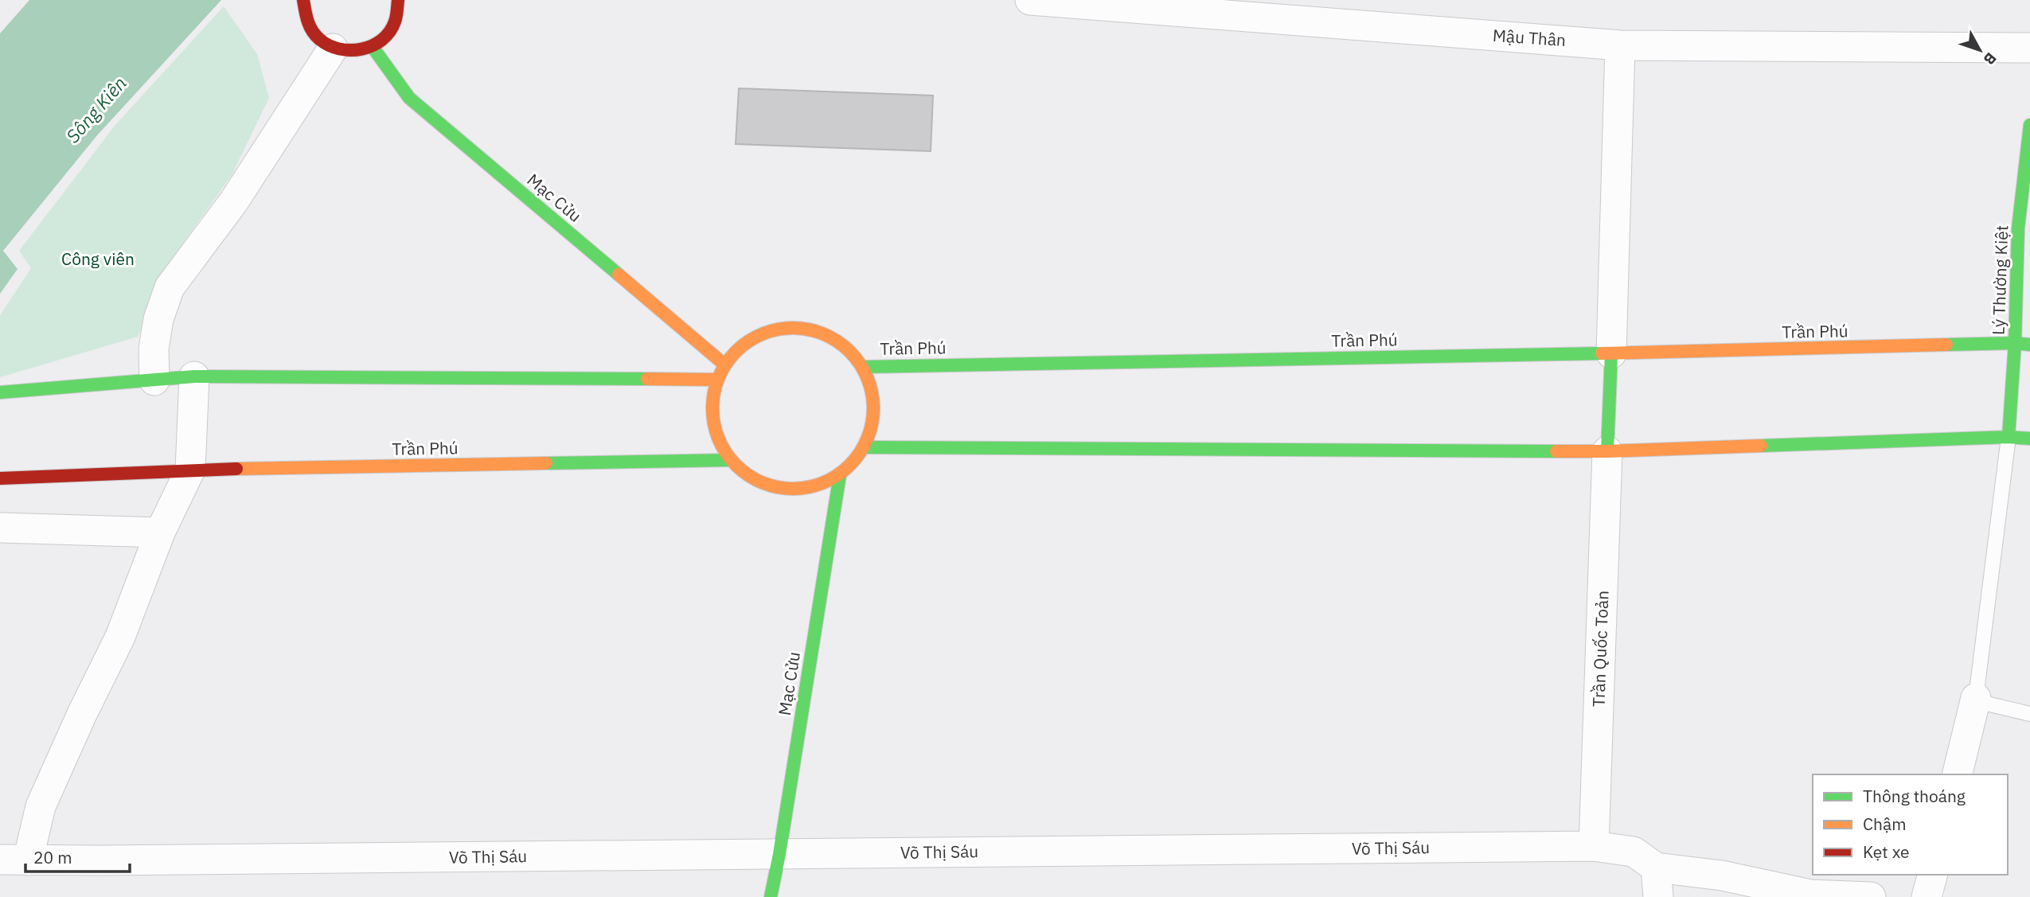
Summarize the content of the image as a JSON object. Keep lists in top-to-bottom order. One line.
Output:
{"streets":{"main road":["Mạc Cửu","Lý Thường Kiệt","Trần Phú"],"street":["Mậu Thân","Trần Quốc Toản","Võ Thị Sáu"]},"crossings":[["Mạc Cửu","Trần Phú"],["Mạc Cửu","Võ Thị Sáu"],["Lý Thường Kiệt","Trần Phú"],["Trần Quốc Toản","Võ Thị Sáu"]],"water":["Sông Kiên"],"parks":["Công viên"],"legend":["Thông thoáng","Chậm","Kẹt xe"],"scale_bar":"20 m","north":"bottom right"}
